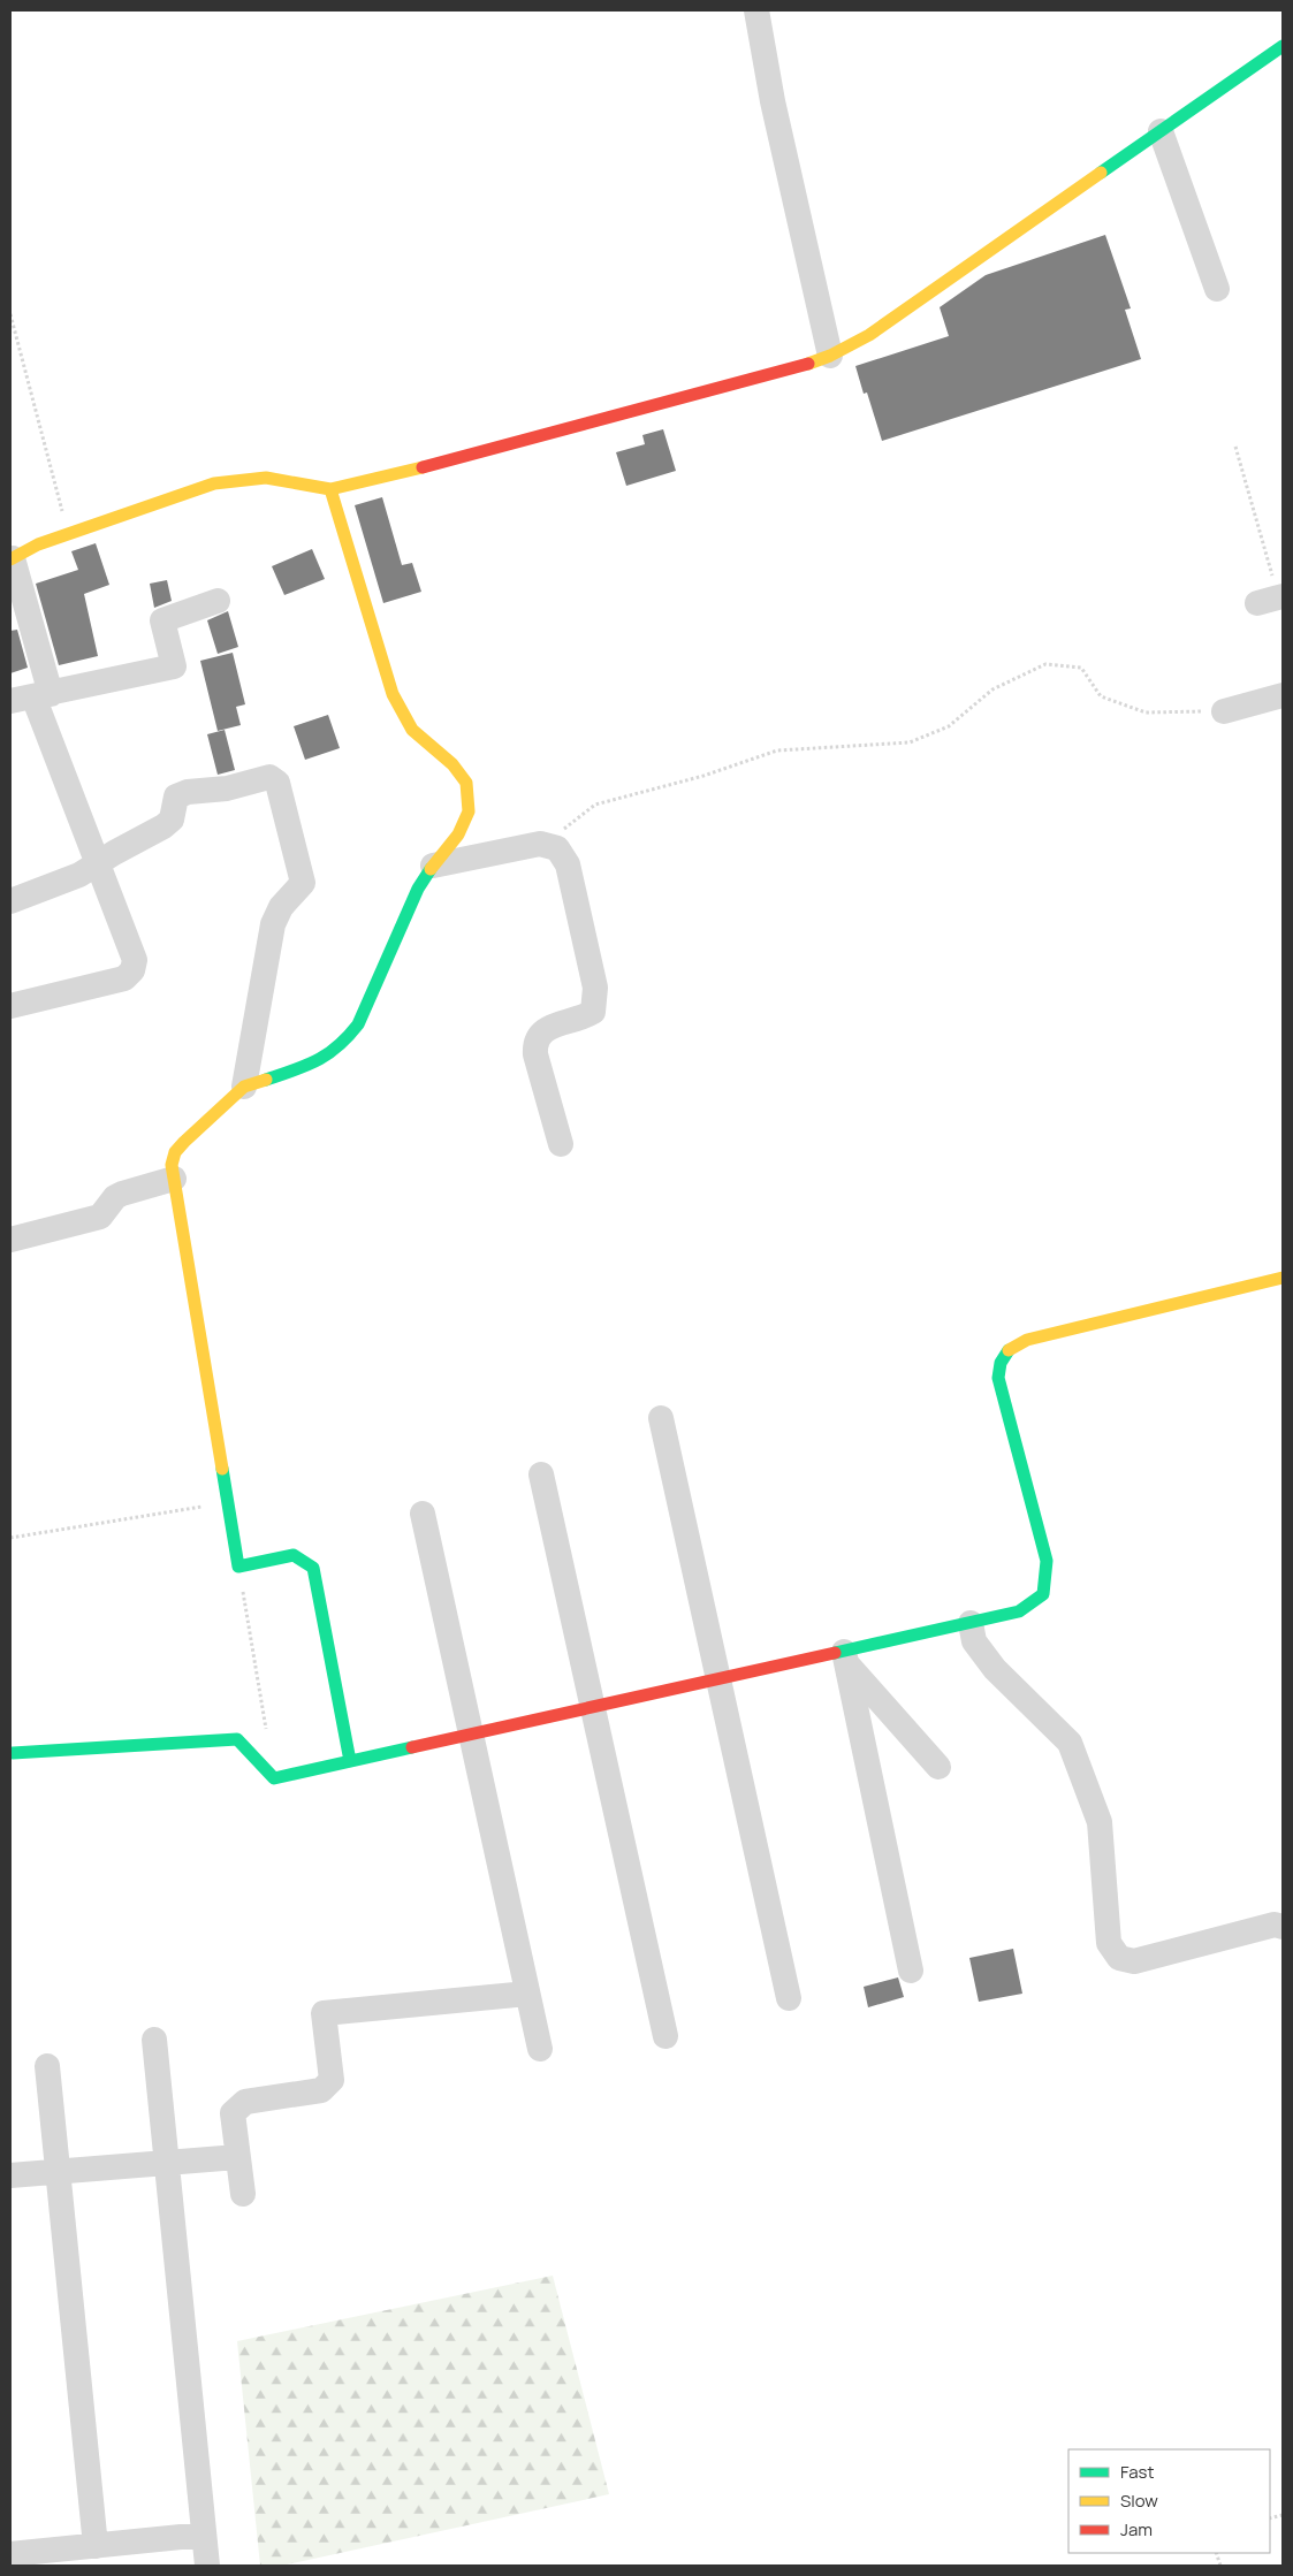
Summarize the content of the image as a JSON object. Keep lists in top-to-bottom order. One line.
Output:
{"legend":["Fast","Slow","Jam"]}
